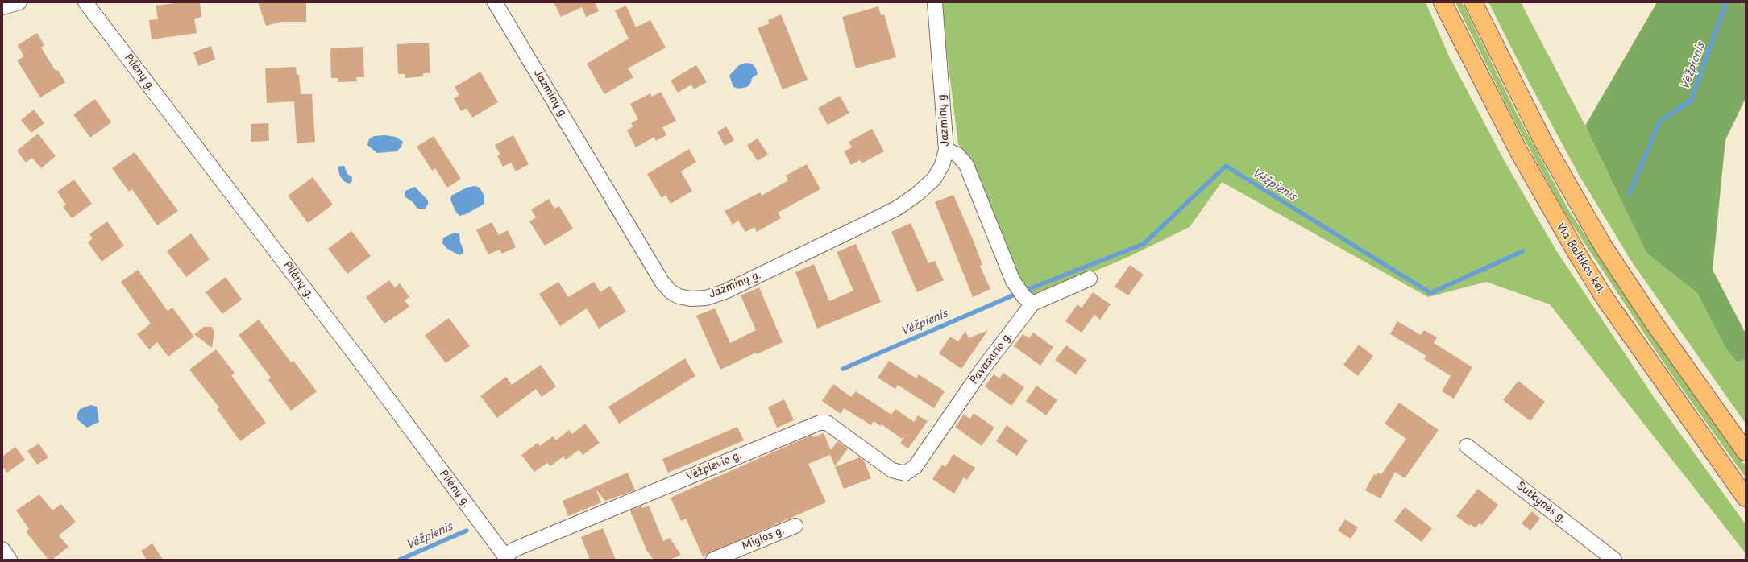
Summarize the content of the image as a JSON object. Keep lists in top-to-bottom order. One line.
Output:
{"streets":{"highway":["Via Baltikos kel."],"street":["Pilėnų g.","Jazminų g.","Pavasario g.","Vėžpievio g.","Sutkynės g.","Miglos g."]},"crossings":[["Pilėnų g.","Vėžpievio g."],["Pavasario g.","Vėžpievio g."]],"water":["Vėžpienis"]}
